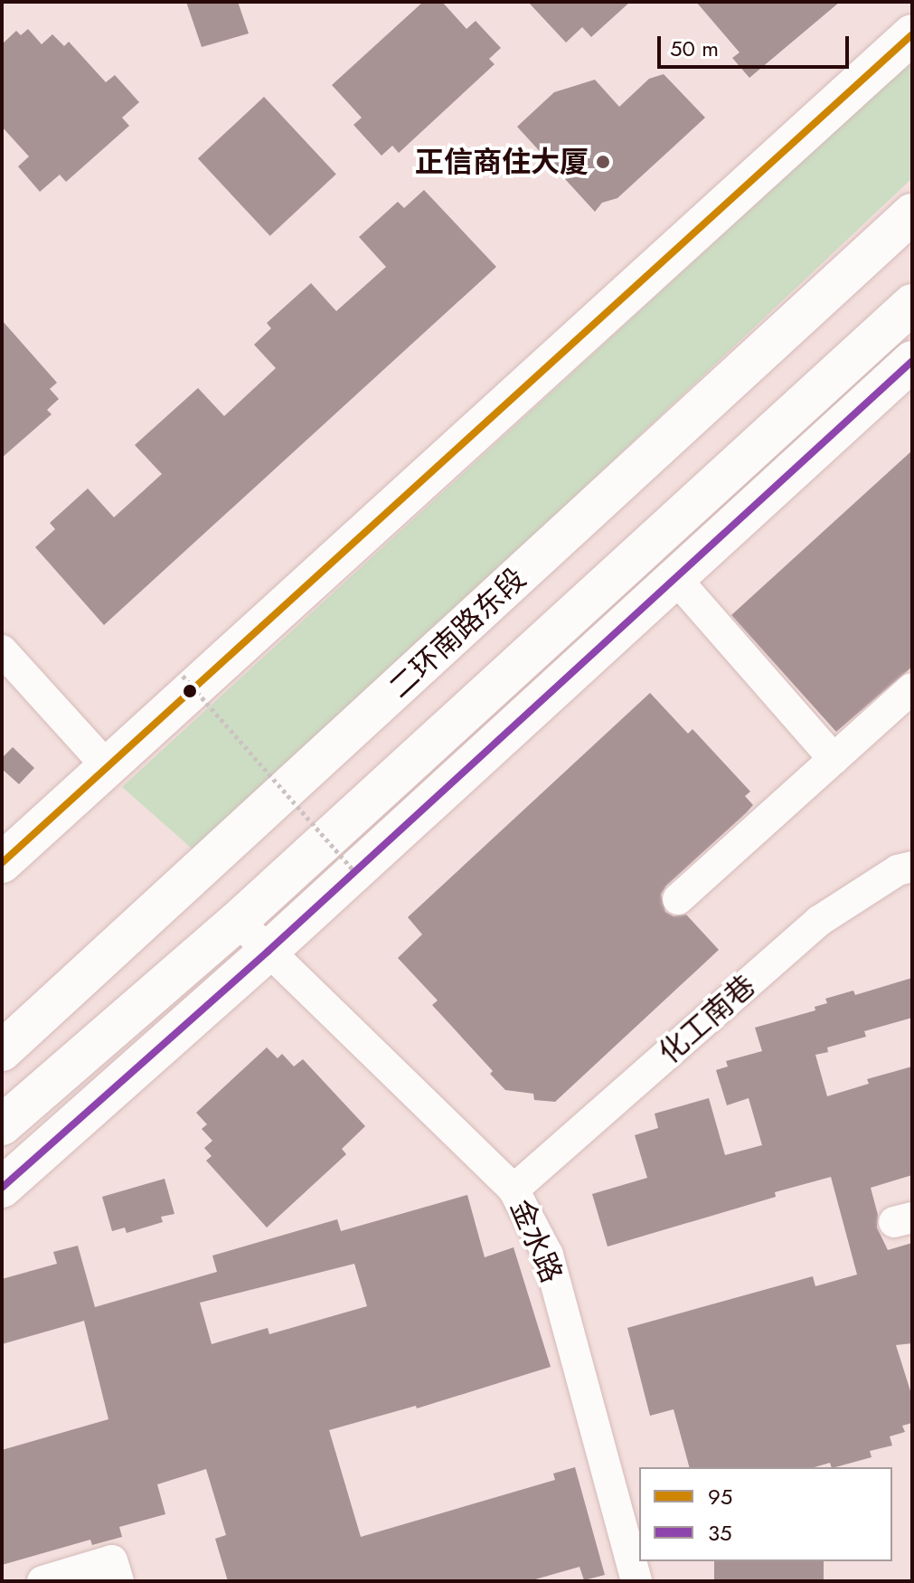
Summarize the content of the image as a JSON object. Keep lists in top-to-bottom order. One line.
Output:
{"streets":{"main road":["二环南路东段"],"street":["化工南巷","金水路"]},"crossings":[["化工南巷","金水路"]],"places":["正信商住大厦"],"lines":["transit line 95","transit line 35"],"legend":["95","35"],"scale_bar":"50 m"}
